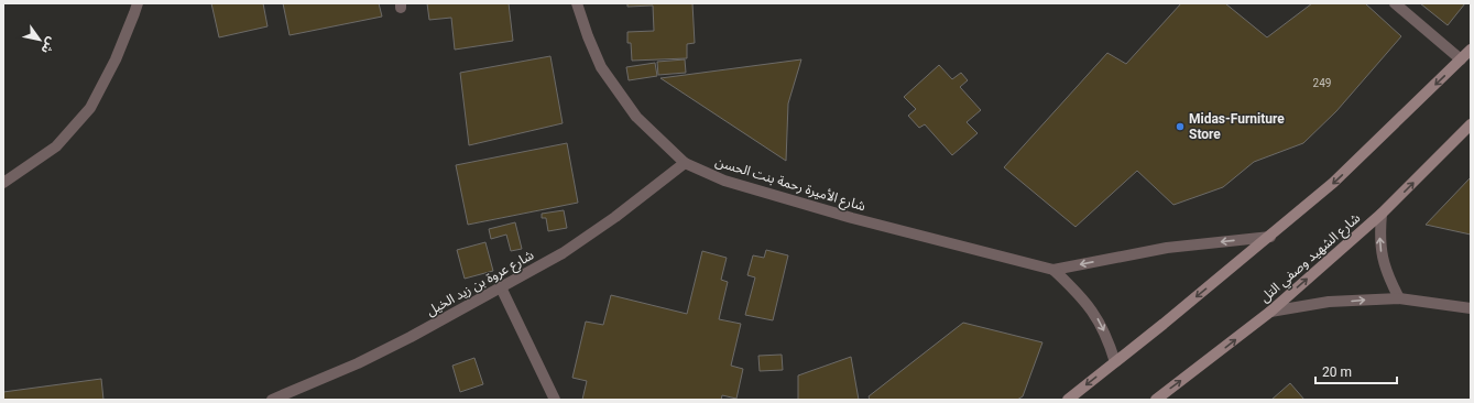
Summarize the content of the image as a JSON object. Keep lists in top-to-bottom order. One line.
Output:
{"streets":{"main road":["شارع الشهيد وصفي التل"],"street":["شارع الأميرة رحمة بنت الحسن","شارع عروة بن زيد الخيل"]},"crossings":[["شارع الأميرة رحمة بنت الحسن","شارع عروة بن زيد الخيل"]],"places":["Midas-Furniture Store"],"house_numbers":["249"],"scale_bar":"20 m","north":"bottom right"}
